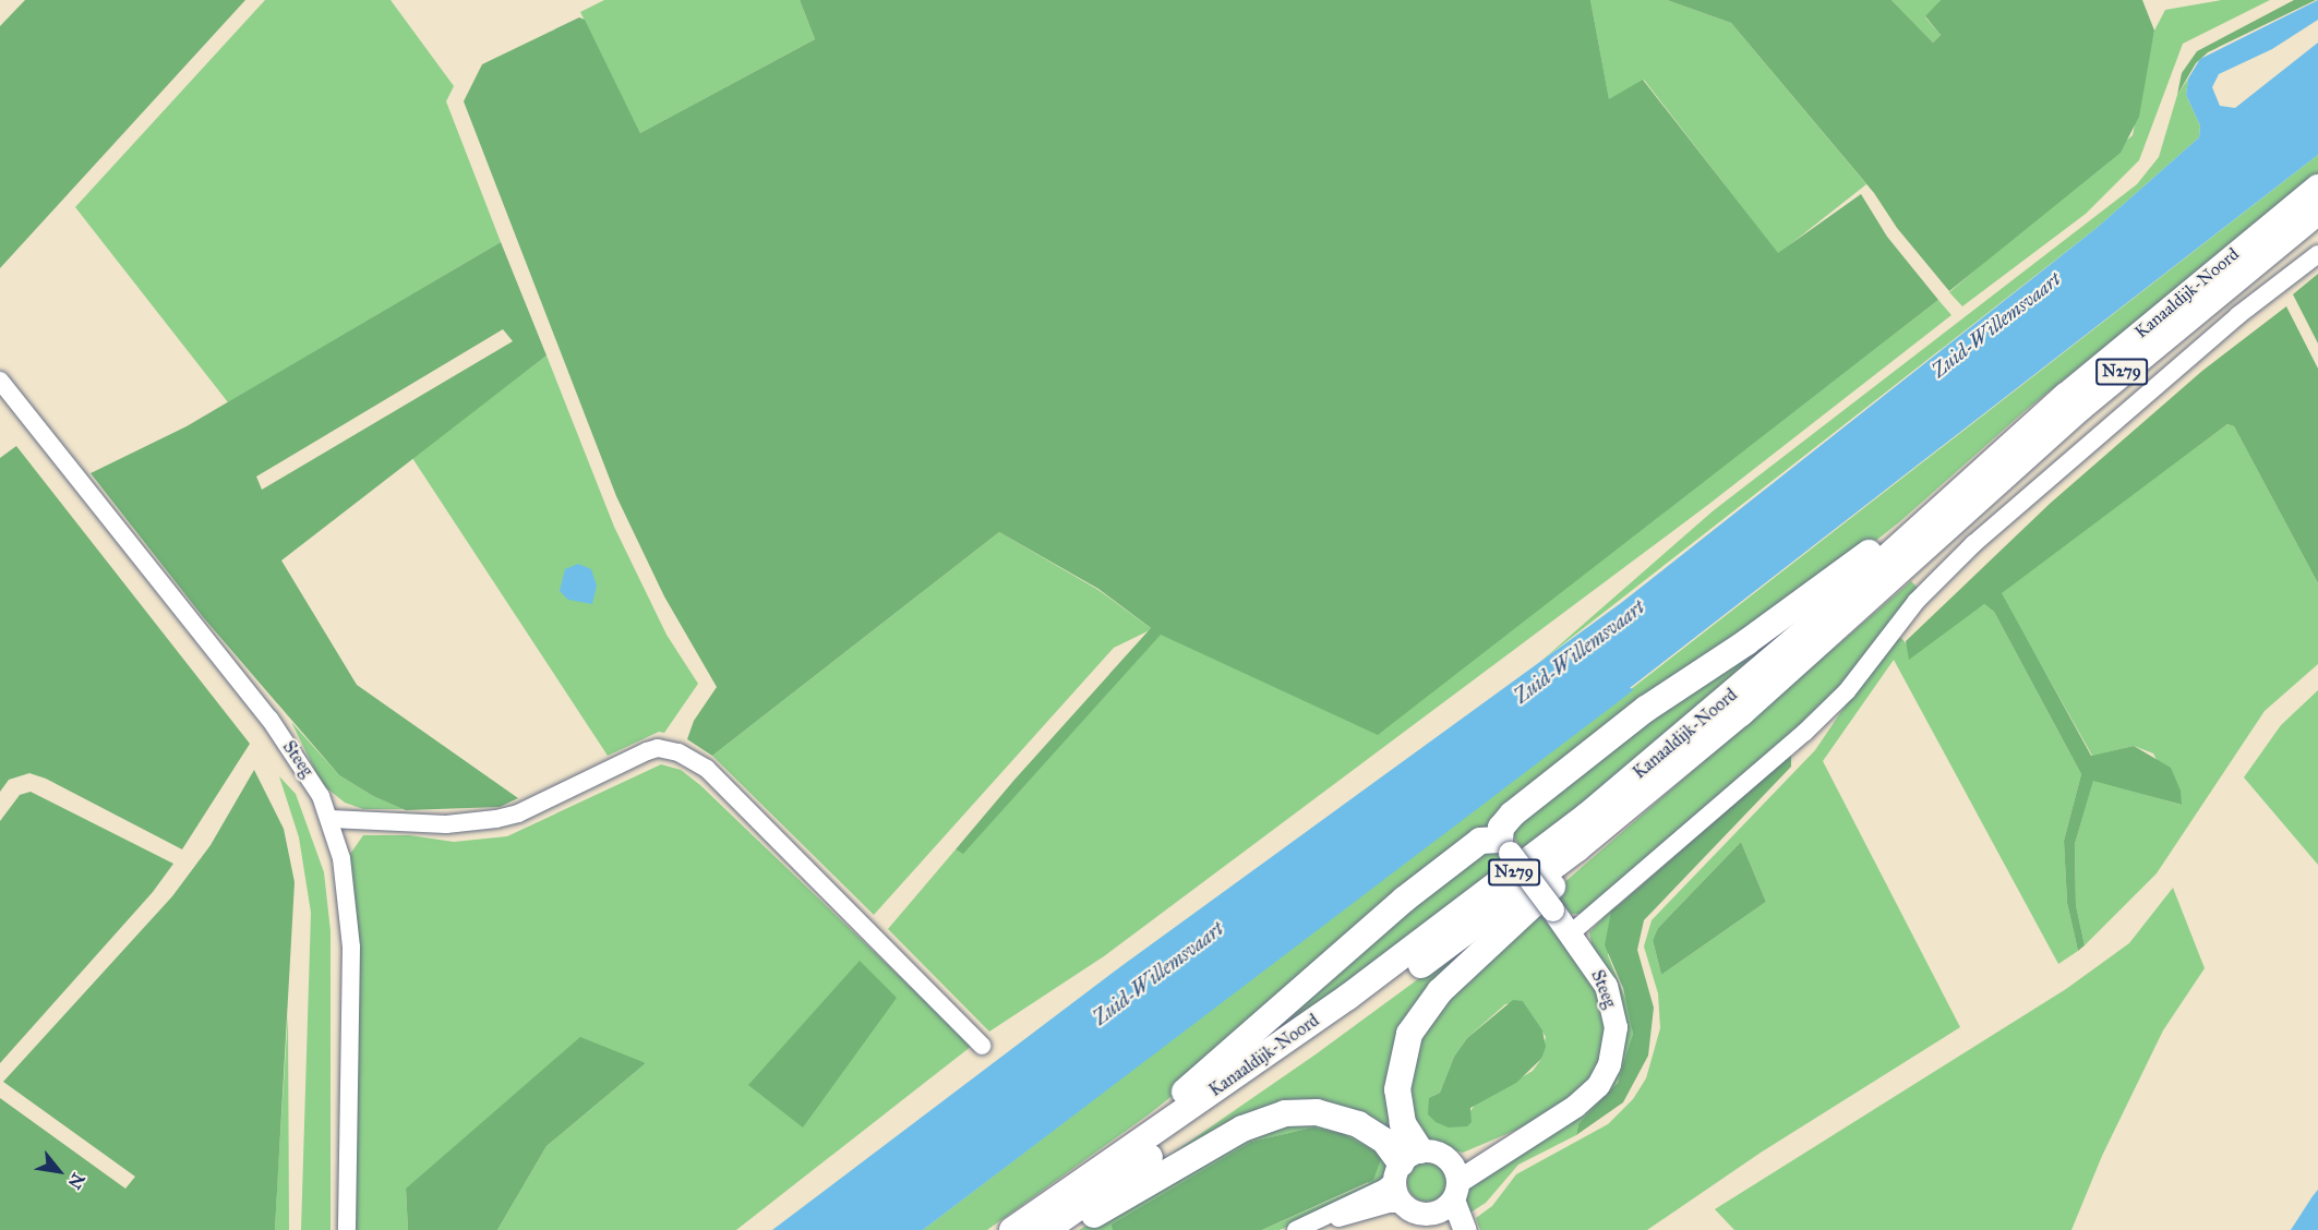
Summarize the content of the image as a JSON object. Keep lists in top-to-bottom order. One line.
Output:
{"streets":{"highway":["Kanaaldijk-Noord","N279"],"main road":["Steeg"]},"crossings":[["Kanaaldijk-Noord","N279"],["N279","Steeg"]],"water":["Zuid-Willemsvaart"],"north":"bottom right"}
